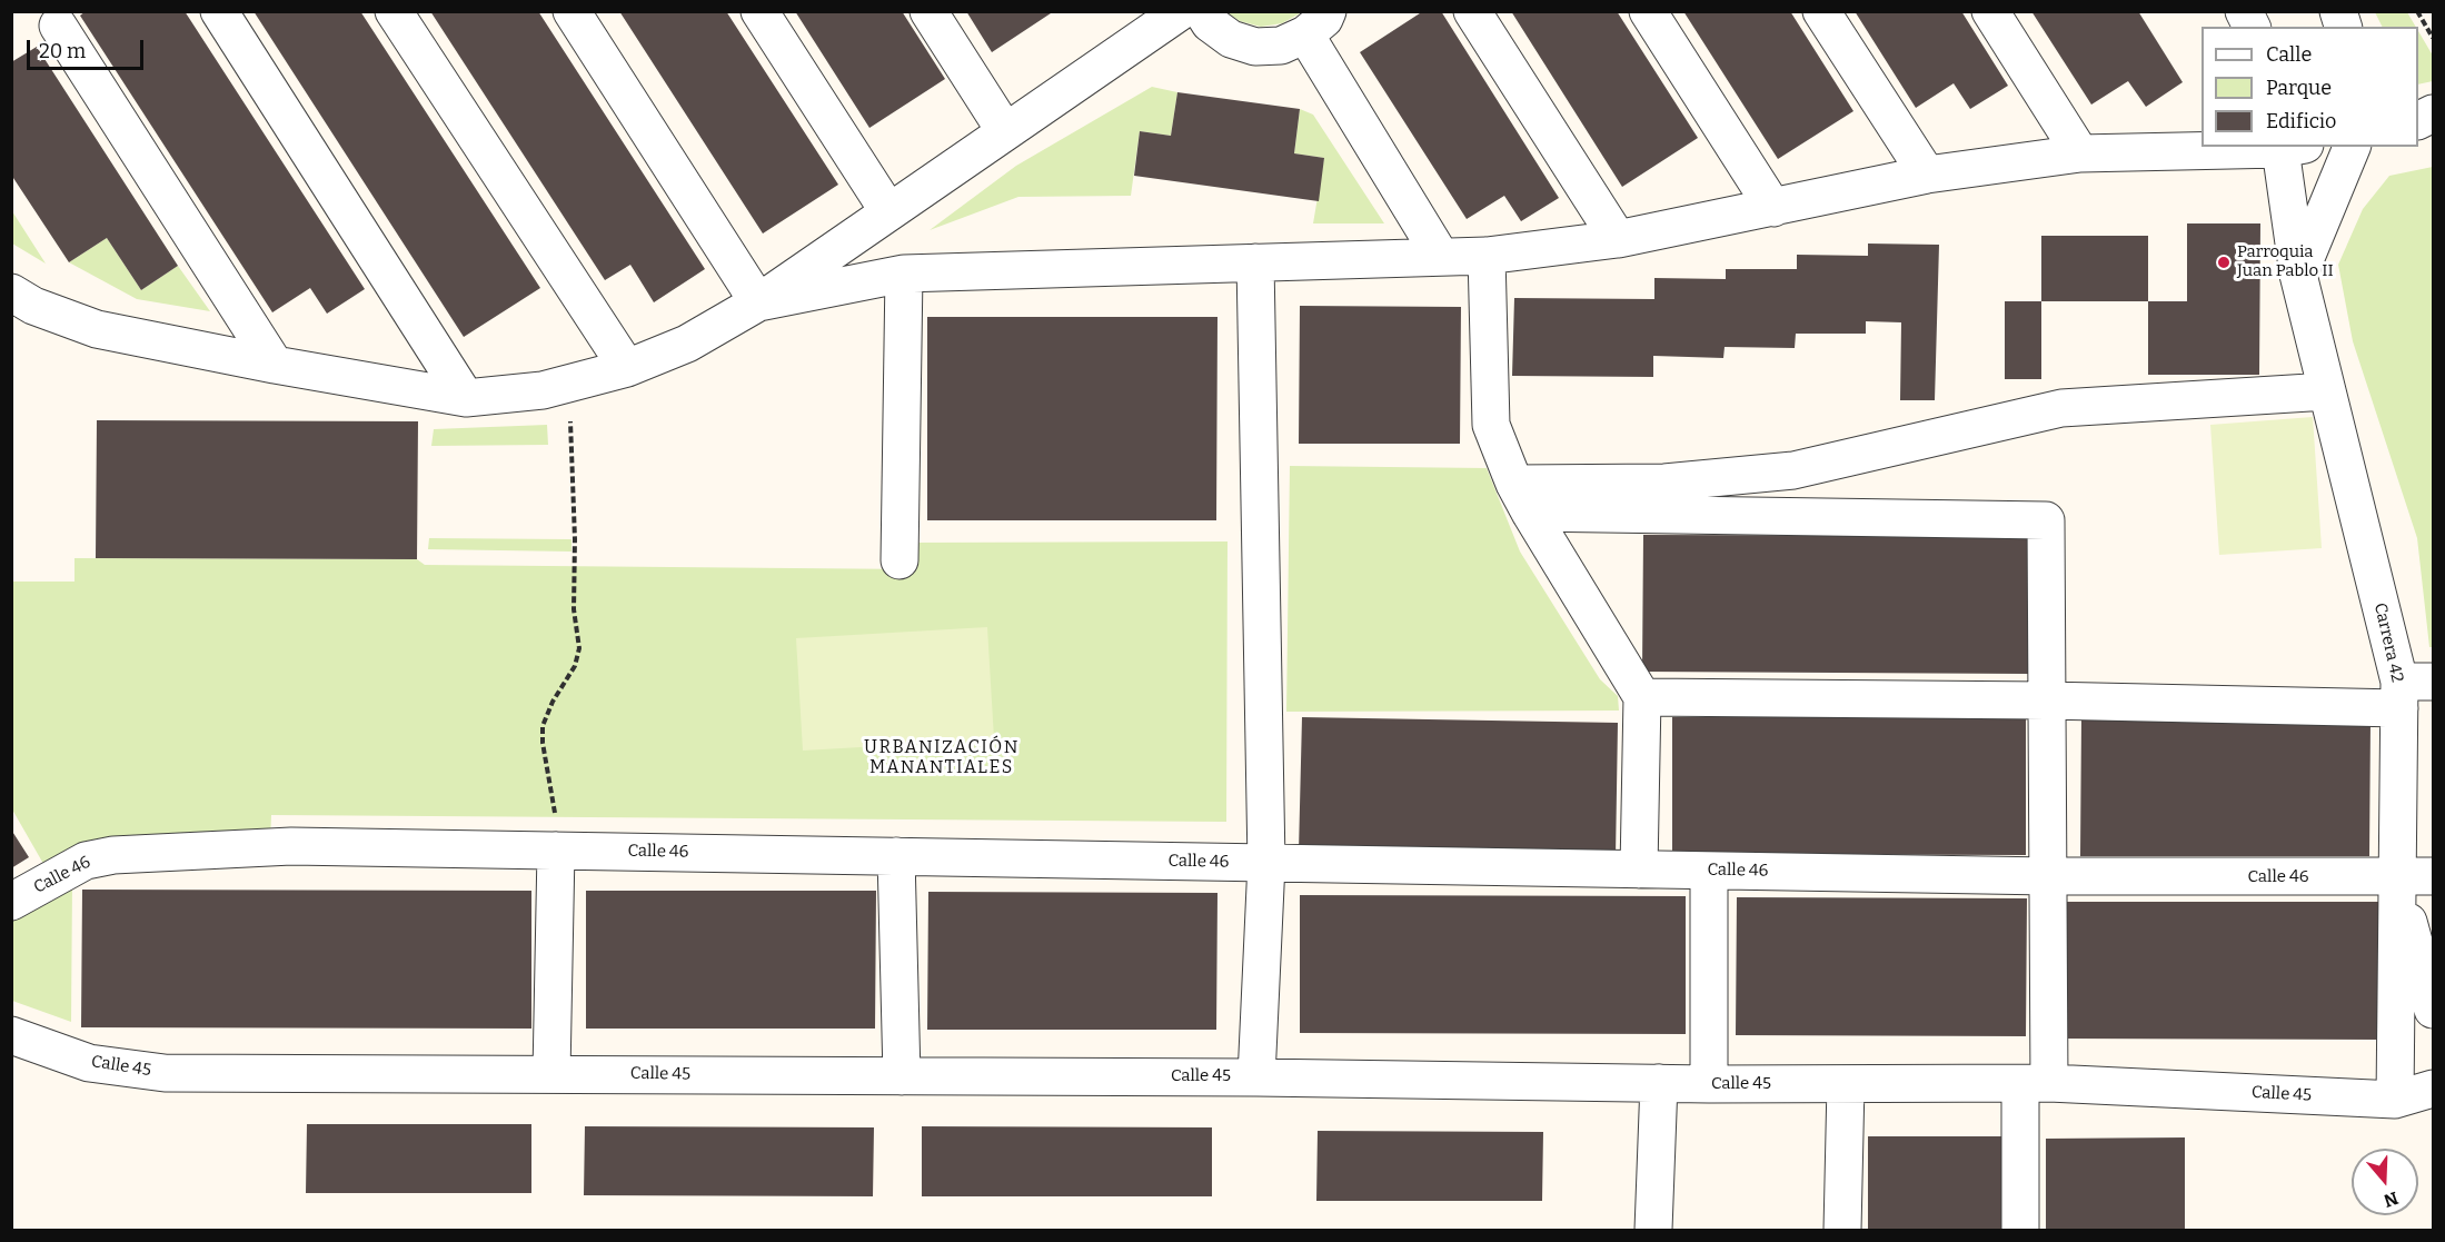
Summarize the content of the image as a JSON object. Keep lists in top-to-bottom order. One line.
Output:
{"streets":{"street":["Carrera 42","Calle 46","Calle 45"]},"crossings":[["Carrera 42","Calle 46"],["Carrera 42","Calle 45"]],"districts":["URBANIZACIÓN MANANTIALES"],"places":["Parroquia Juan Pablo II"],"legend":["Calle","Parque","Edificio"],"scale_bar":"20 m","north":"bottom"}
